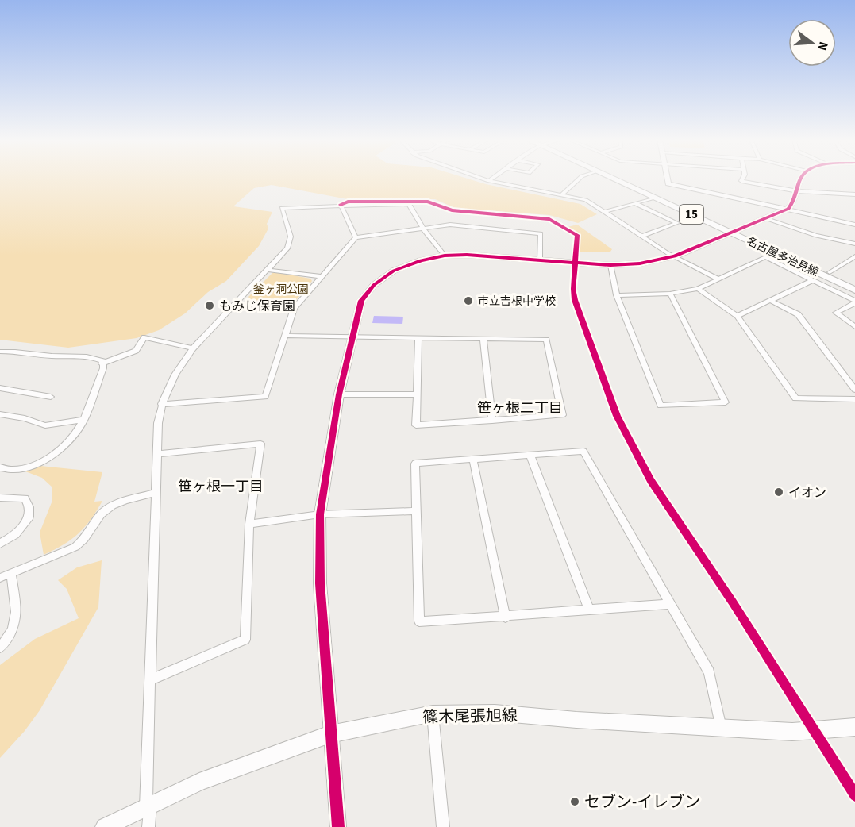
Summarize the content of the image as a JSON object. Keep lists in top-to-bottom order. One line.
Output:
{"streets":{"main road":["15","名古屋多治見線","篠木尾張旭線"]},"districts":["笹ヶ根二丁目","笹ヶ根一丁目"],"parks":["釜ヶ洞公園"],"places":["市立吉根中学校","もみじ保育園","イオン","セブン-イレブン"],"north":"right"}
